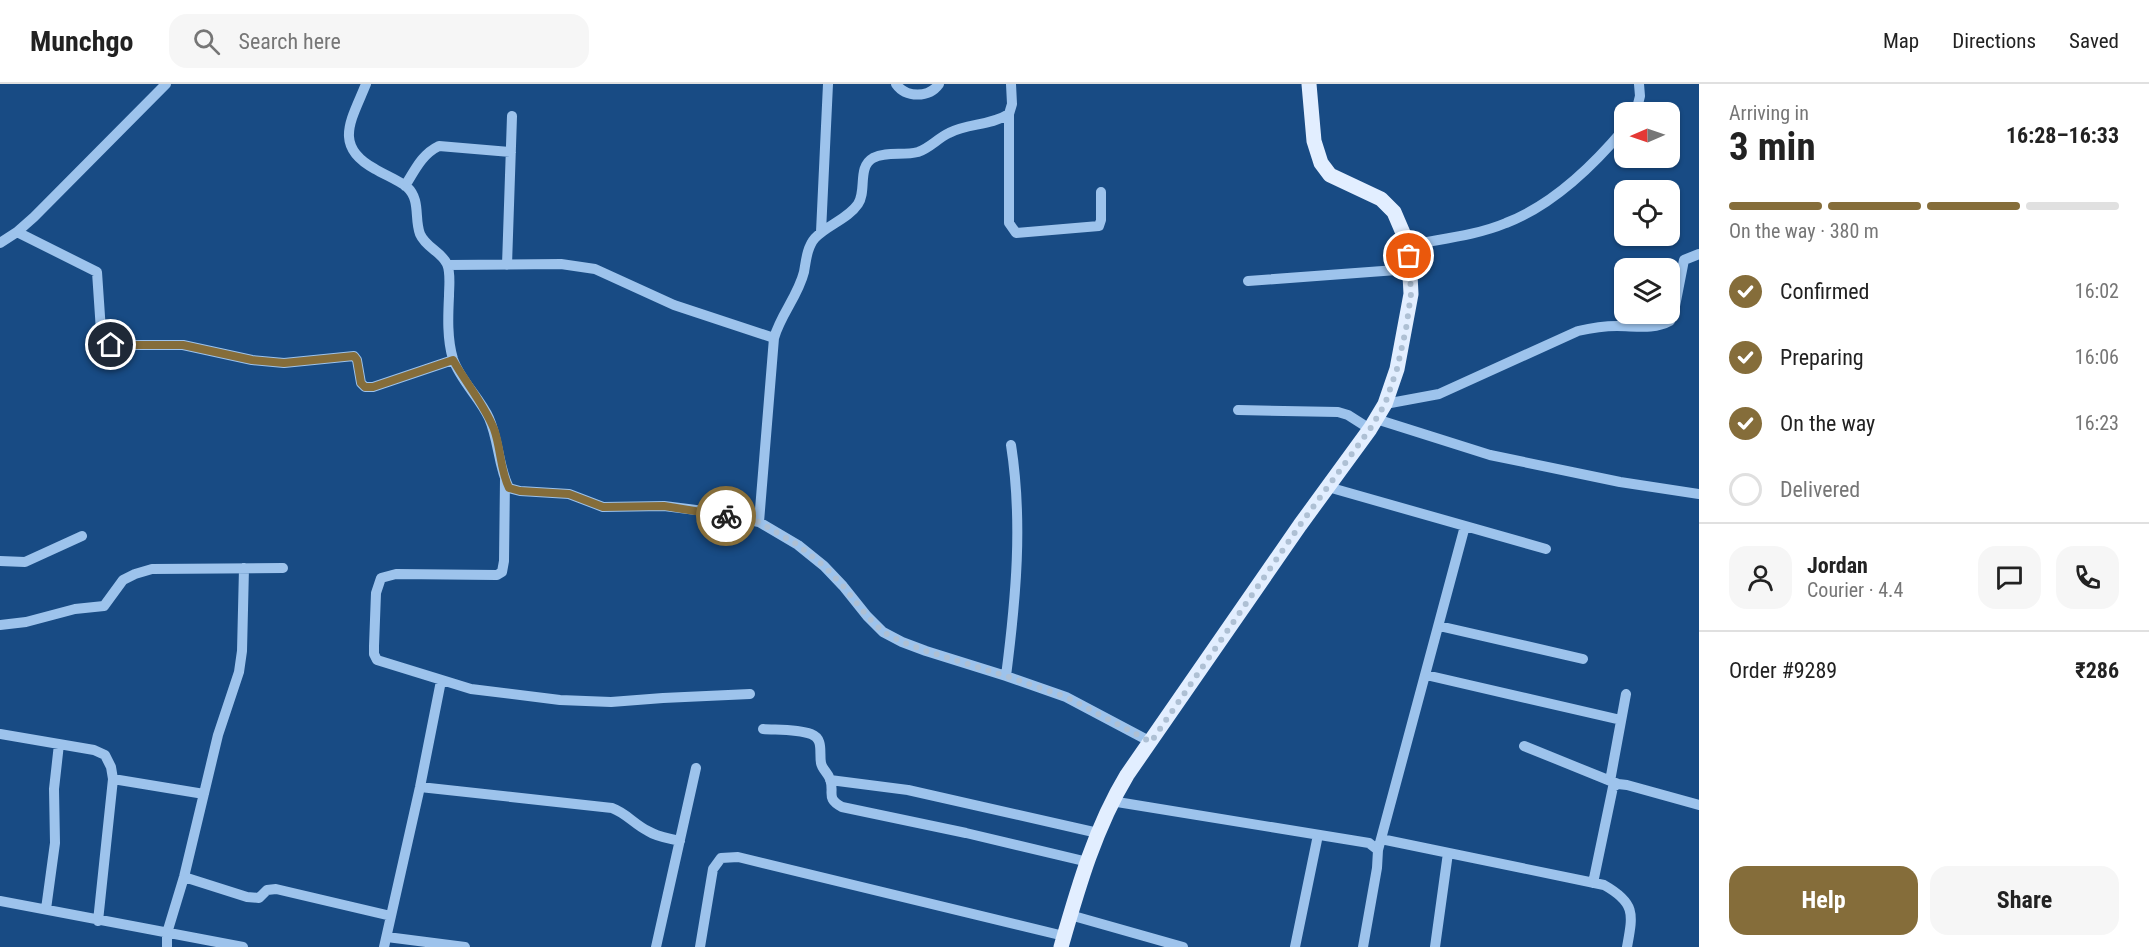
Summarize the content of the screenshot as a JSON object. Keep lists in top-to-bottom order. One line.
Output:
{"north":"left","page":{"header":"Munchgo","search":"Search here","nav":["Map","Directions","Saved"],"heading":["3 min","Arriving in","16:28–16:33"],"panel":["Jordan","Courier · 4.4","Order #9289","₹286"],"bar":"On the way · 380 m","list":[["Confirmed","16:02"],["Preparing","16:06"],["On the way","16:23"],"Delivered"],"buttons":["Help","Share"]}}
